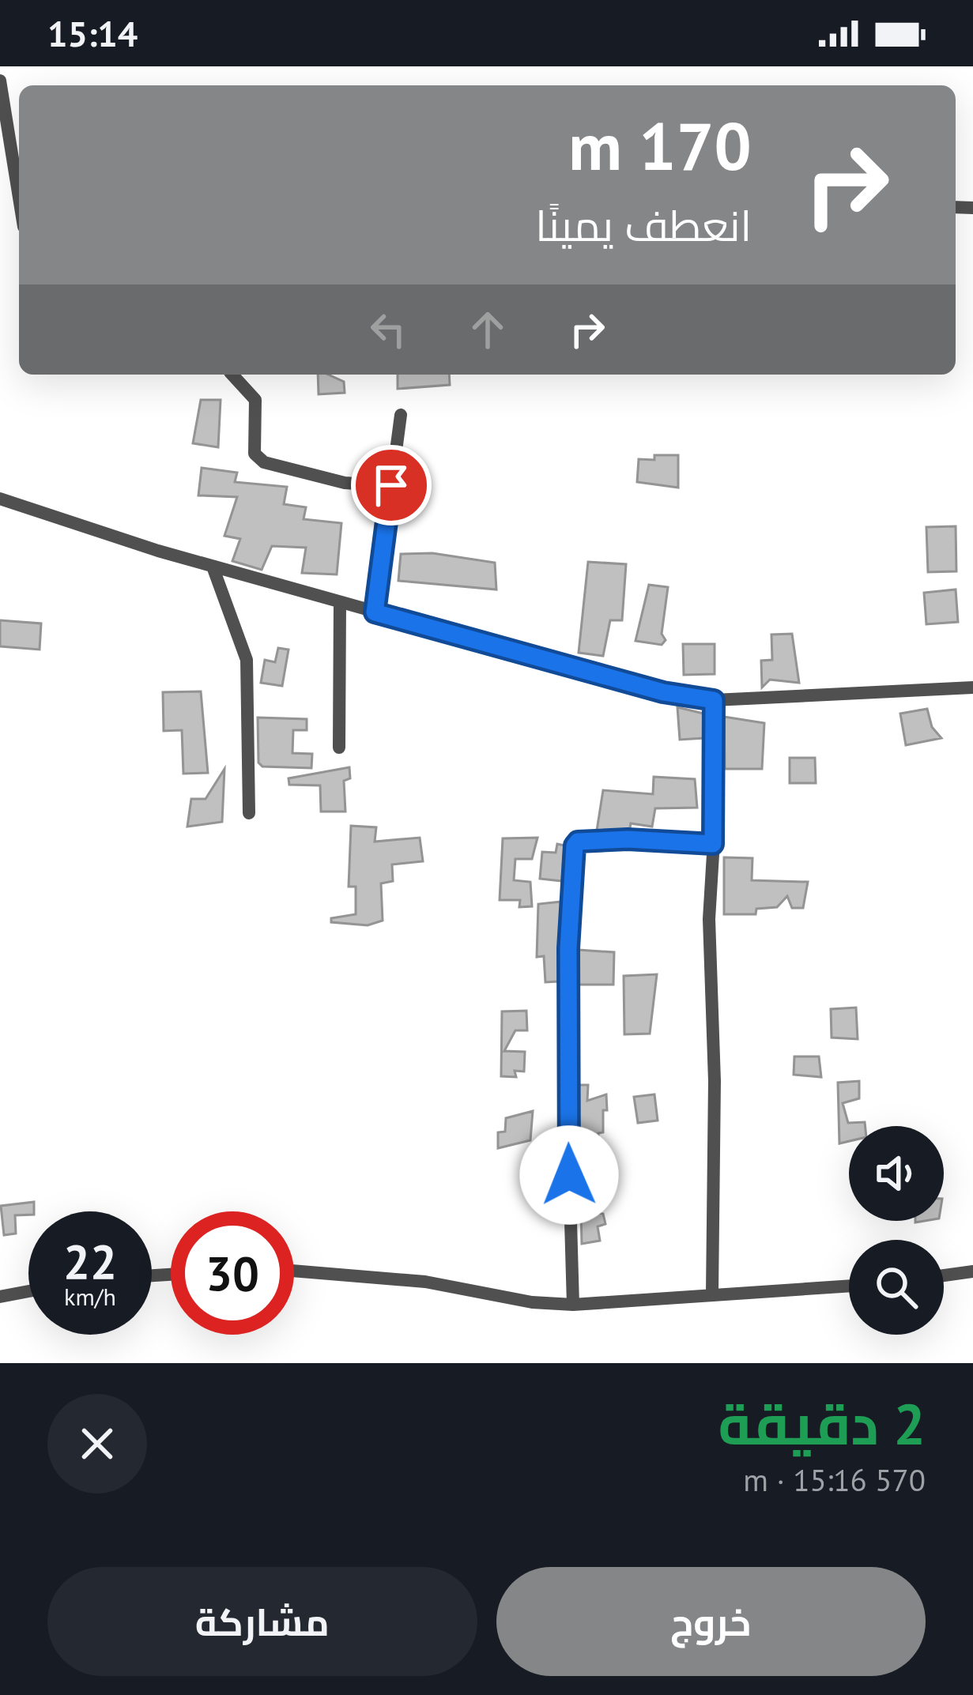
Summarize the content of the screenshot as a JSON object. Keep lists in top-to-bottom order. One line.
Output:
{"page":{"status":"15:14","turn":["170 m","انعطف يمينًا"],"speed":"22 km/h","limit":"30","heading":["2 دقيقة","570 m · 15:16"],"buttons":["خروج","مشاركة"]}}
